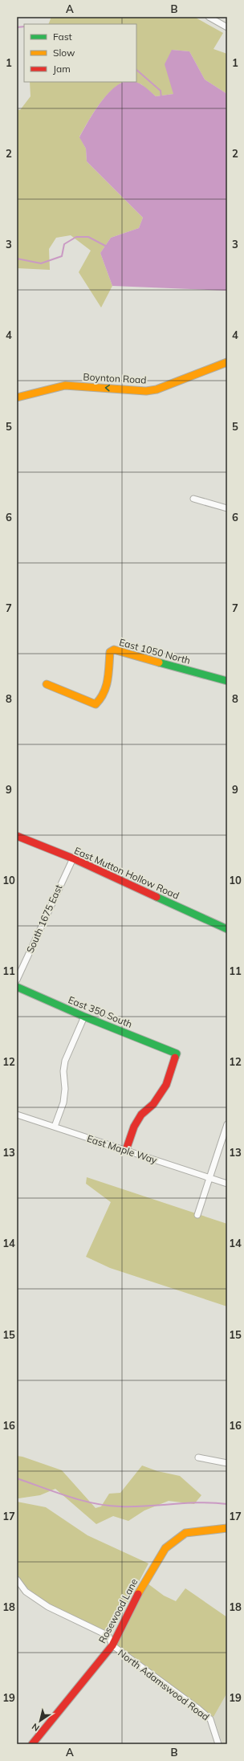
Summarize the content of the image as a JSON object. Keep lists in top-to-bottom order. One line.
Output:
{"streets":{"street":["Boynton Road","East 1050 North","East Mutton Hollow Road","South 1675 East","East 350 South","East Maple Way","Rosewood Lane","North Adamswood Road"]},"crossings":[["East Mutton Hollow Road","South 1675 East"],["East 350 South","East Maple Way"],["Rosewood Lane","North Adamswood Road"]],"one_way":["Boynton Road"],"legend":["Fast","Slow","Jam"],"north":"bottom left","grid":{"columns":["A","B"],"rows":["1","2","3","4","5","6","7","8","9","10","11","12","13","14","15","16","17","18","19"]}}
